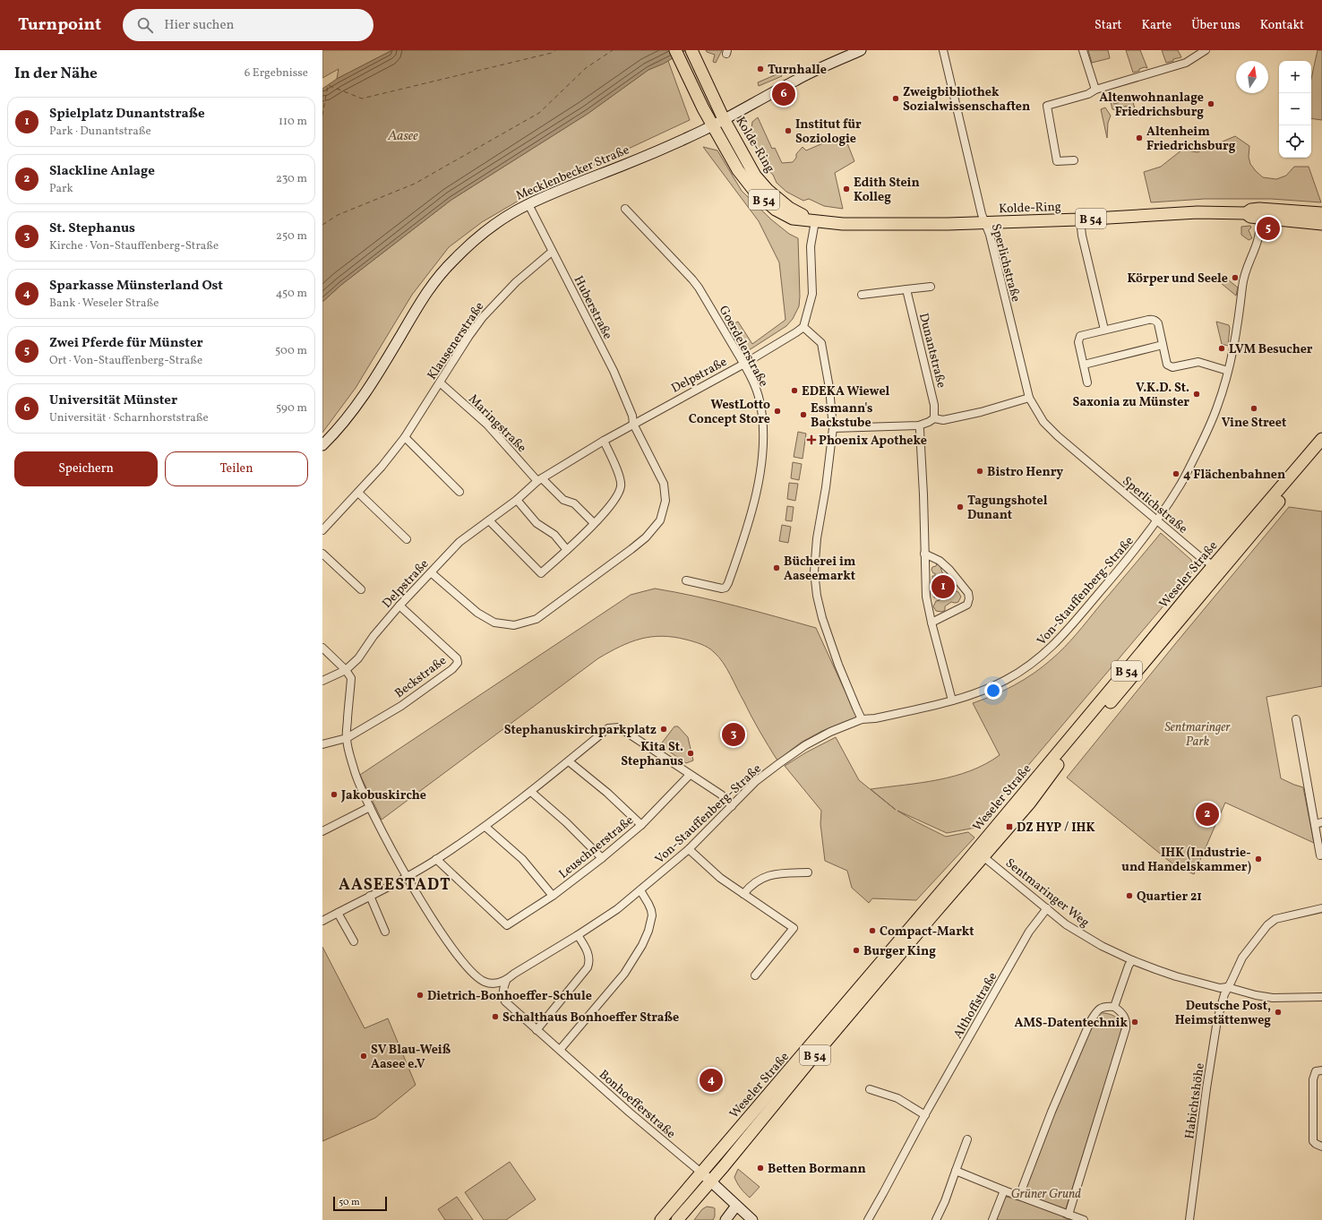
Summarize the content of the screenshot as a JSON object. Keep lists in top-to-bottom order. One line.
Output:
{"streets":{"main road":["Kolde-Ring","B 54","Weseler Straße"],"street":["Mecklenbecker Straße","Sperlichstraße","Huberstraße","Klausenerstraße","Goerdelerstraße","Dunantstraße","Delpstraße","Maringstraße","Von-Stauffenberg-Straße","Beckstraße","Leuschnerstraße","Sentmaringer Weg","Althoffstraße","Habichtshöhe","Bonhoefferstraße"]},"crossings":[["Kolde-Ring","Mecklenbecker Straße"],["Kolde-Ring","B 54"],["Kolde-Ring","Sperlichstraße"],["Kolde-Ring","Von-Stauffenberg-Straße"],["Mecklenbecker Straße","B 54"],["Mecklenbecker Straße","Huberstraße"],["Sperlichstraße","Weseler Straße"],["Sperlichstraße","Von-Stauffenberg-Straße"],["Huberstraße","Klausenerstraße"],["Huberstraße","Delpstraße"],["Klausenerstraße","Maringstraße"],["Goerdelerstraße","Delpstraße"],["Delpstraße","Maringstraße"],["Delpstraße","Beckstraße"],["Weseler Straße","Sentmaringer Weg"],["Weseler Straße","Bonhoefferstraße"],["Von-Stauffenberg-Straße","Bonhoefferstraße"],["Sentmaringer Weg","Althoffstraße"],["Sentmaringer Weg","Habichtshöhe"]],"districts":["AASEESTADT"],"water":["Aasee"],"parks":["Sentmaringer Park","Grüner Grund"],"places":{"other":["Turnhalle","Zweigbibliothek Sozialwissenschaften","Altenwohnanlage Friedrichsburg","Institut für Soziologie","Altenheim Friedrichsburg","Edith Stein Kolleg","Körper und Seele","LVM Besucher","EDEKA Wiewel","V.K.D. St. Saxonia zu Münster","Vine Street","WestLotto Concept Store","Essmann's Backstube","Bistro Henry","4 Flächenbahnen","Tagungshotel Dunant","Bücherei im Aaseemarkt","Stephanuskirchparkplatz","Kita St. Stephanus","Jakobuskirche","IHK (Industrie- und Handelskammer)","Quartier 21","Compact-Markt","Burger King","Dietrich-Bonhoeffer-Schule","Deutsche Post, Heimstättenweg","Schalthaus Bonhoeffer Straße","AMS-Datentechnik","SV Blau-Weiß Aasee e.V","Betten Bormann"],"health":["Phoenix Apotheke"],"transit":["DZ HYP / IHK"]},"scale_bar":"50 m","north":"top","page":{"header":"Turnpoint","search":"Hier suchen","nav":["Start","Karte","Über uns","Kontakt"],"heading":["In der Nähe","6 Ergebnisse"],"map_buttons":["+","−"],"pins":["6","5","1","3","2","4"],"list":[{"mark":"1","name":"Spielplatz Dunantstraße","note":"Park · Dunantstraße","value":"110 m"},{"mark":"2","name":"Slackline Anlage","note":"Park","value":"230 m"},{"mark":"3","name":"St. Stephanus","note":"Kirche · Von-Stauffenberg-Straße","value":"250 m"},{"mark":"4","name":"Sparkasse Münsterland Ost","note":"Bank · Weseler Straße","value":"450 m"},{"mark":"5","name":"Zwei Pferde für Münster","note":"Ort · Von-Stauffenberg-Straße","value":"500 m"},{"mark":"6","name":"Universität Münster","note":"Universität · Scharnhorststraße","value":"590 m"}],"buttons":["Speichern","Teilen"],"scale":"50 m"}}
